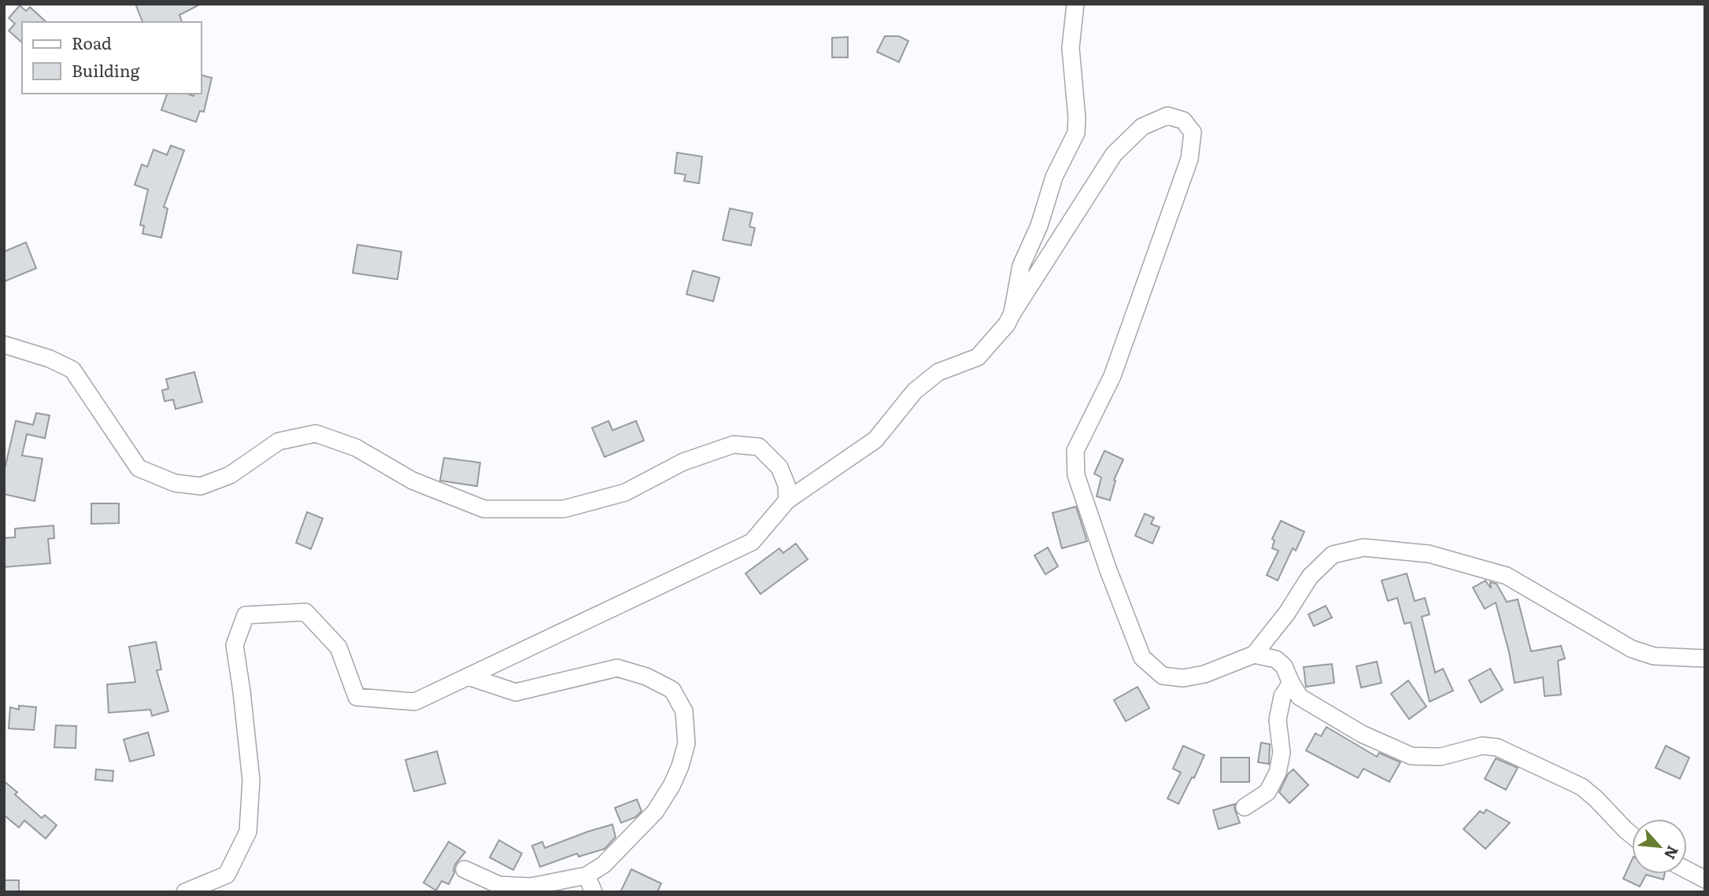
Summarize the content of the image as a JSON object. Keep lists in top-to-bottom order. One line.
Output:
{"legend":["Road","Building"],"north":"bottom right"}
